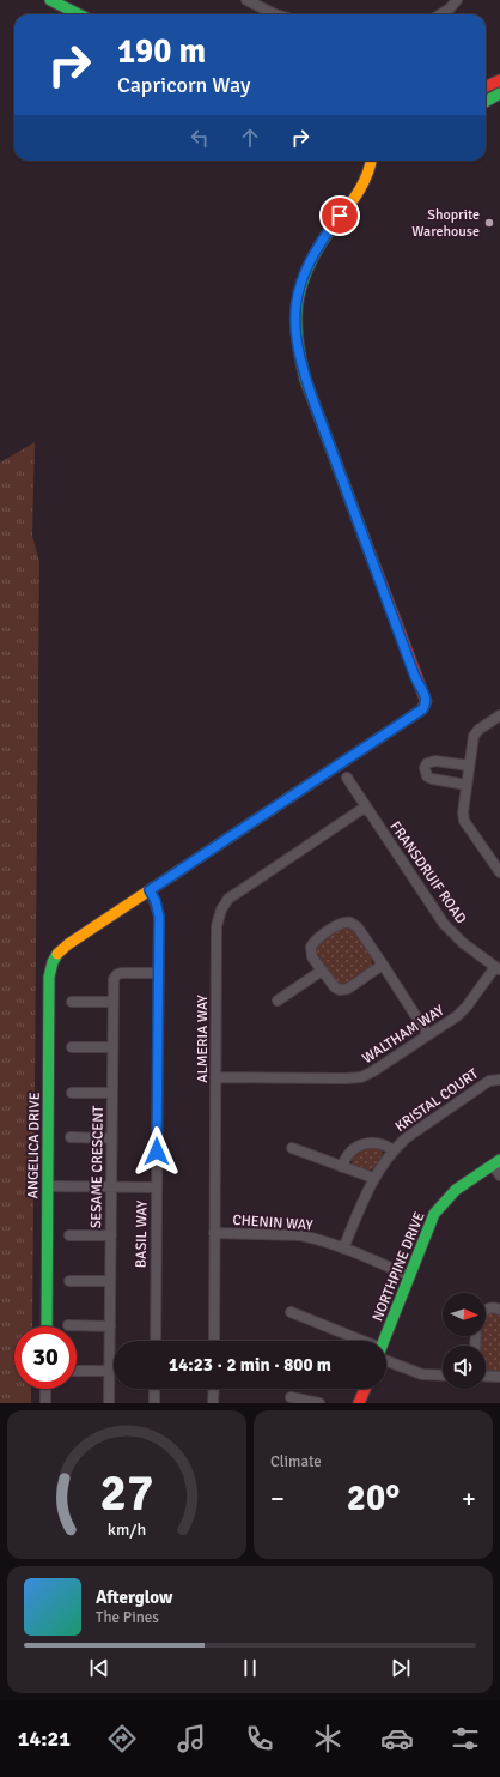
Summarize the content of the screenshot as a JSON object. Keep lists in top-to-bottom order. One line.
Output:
{"streets":{"street":["FRANSDRUIF ROAD","WALTHAM WAY","ALMERIA WAY","KRISTAL COURT","ANGELICA DRIVE","SESAME CRESCENT","CHENIN WAY","BASIL WAY","NORTHPINE DRIVE"]},"crossings":[["FRANSDRUIF ROAD","WALTHAM WAY"],["FRANSDRUIF ROAD","ALMERIA WAY"],["WALTHAM WAY","ALMERIA WAY"],["ALMERIA WAY","CHENIN WAY"],["KRISTAL COURT","CHENIN WAY"],["ANGELICA DRIVE","BASIL WAY"],["SESAME CRESCENT","BASIL WAY"],["CHENIN WAY","NORTHPINE DRIVE"]],"places":["Shoprite Warehouse"],"north":"right","page":{"turn":["190 m","Capricorn Way"],"limit":"30","trip":"14:23 · 2 min · 800 m","tile":"Climate","heat":["−","20°","+"],"song":["Afterglow","The Pines"],"tabs":"14:21","gauge":["27","km/h"]}}
